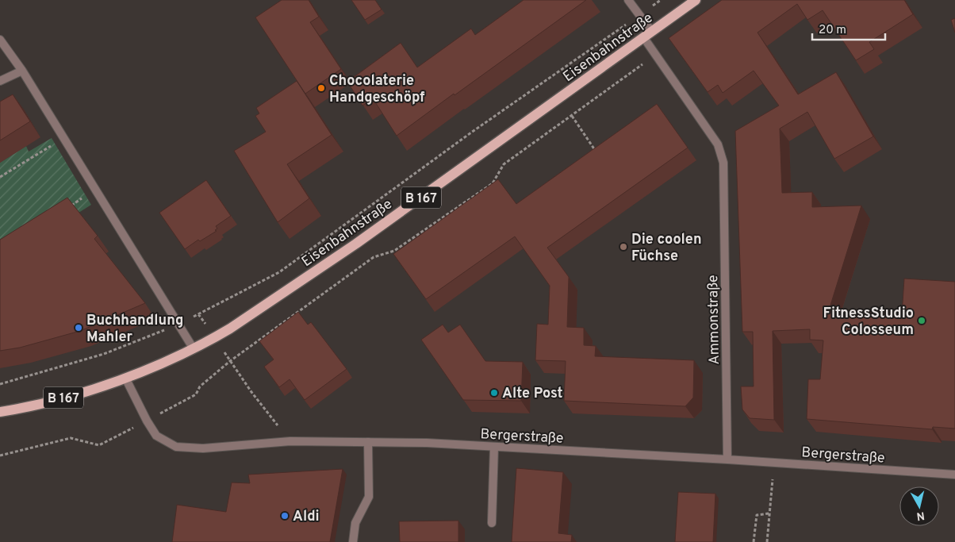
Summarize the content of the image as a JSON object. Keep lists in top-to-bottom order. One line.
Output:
{"streets":{"main road":["Eisenbahnstraße","B 167"],"street":["Ammonstraße","Bergerstraße"]},"crossings":[["Eisenbahnstraße","Ammonstraße"],["Eisenbahnstraße","Bergerstraße"],["Ammonstraße","Bergerstraße"]],"places":["Chocolaterie Handgeschöpf","Die coolen Füchse","FitnessStudio Colosseum","Buchhandlung Mahler","Alte Post","Aldi"],"scale_bar":"20 m","north":"bottom"}
